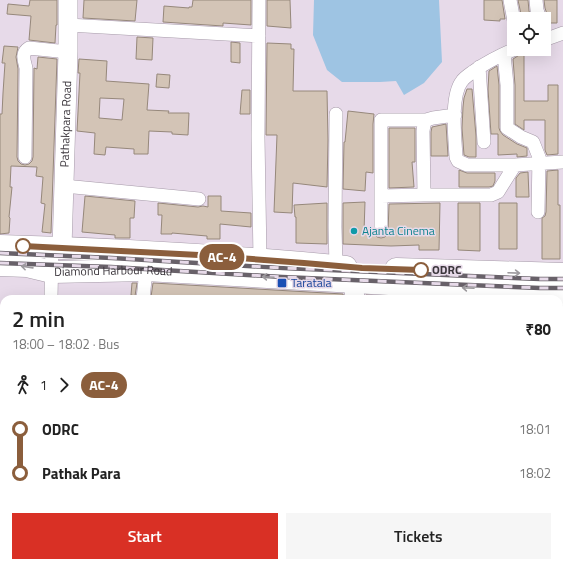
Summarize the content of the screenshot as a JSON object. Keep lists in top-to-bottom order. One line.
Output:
{"streets":{"highway":["Diamond Harbour Road"],"street":["Pathakpara Road"]},"crossings":[["Pathakpara Road","Diamond Harbour Road"]],"places":{"other":["Ajanta Cinema","ODRC"],"transit":["Taratala"]},"lines":["bus line AC-4"],"page":{"on_map":"AC-4","heading":["2 min","18:00 – 18:02 · Bus","₹80"],"legs":["1","AC-4"],"list":[{"name":"ODRC","value":"18:01"},{"name":"Pathak Para","value":"18:02"}],"buttons":["Start","Tickets"]}}
